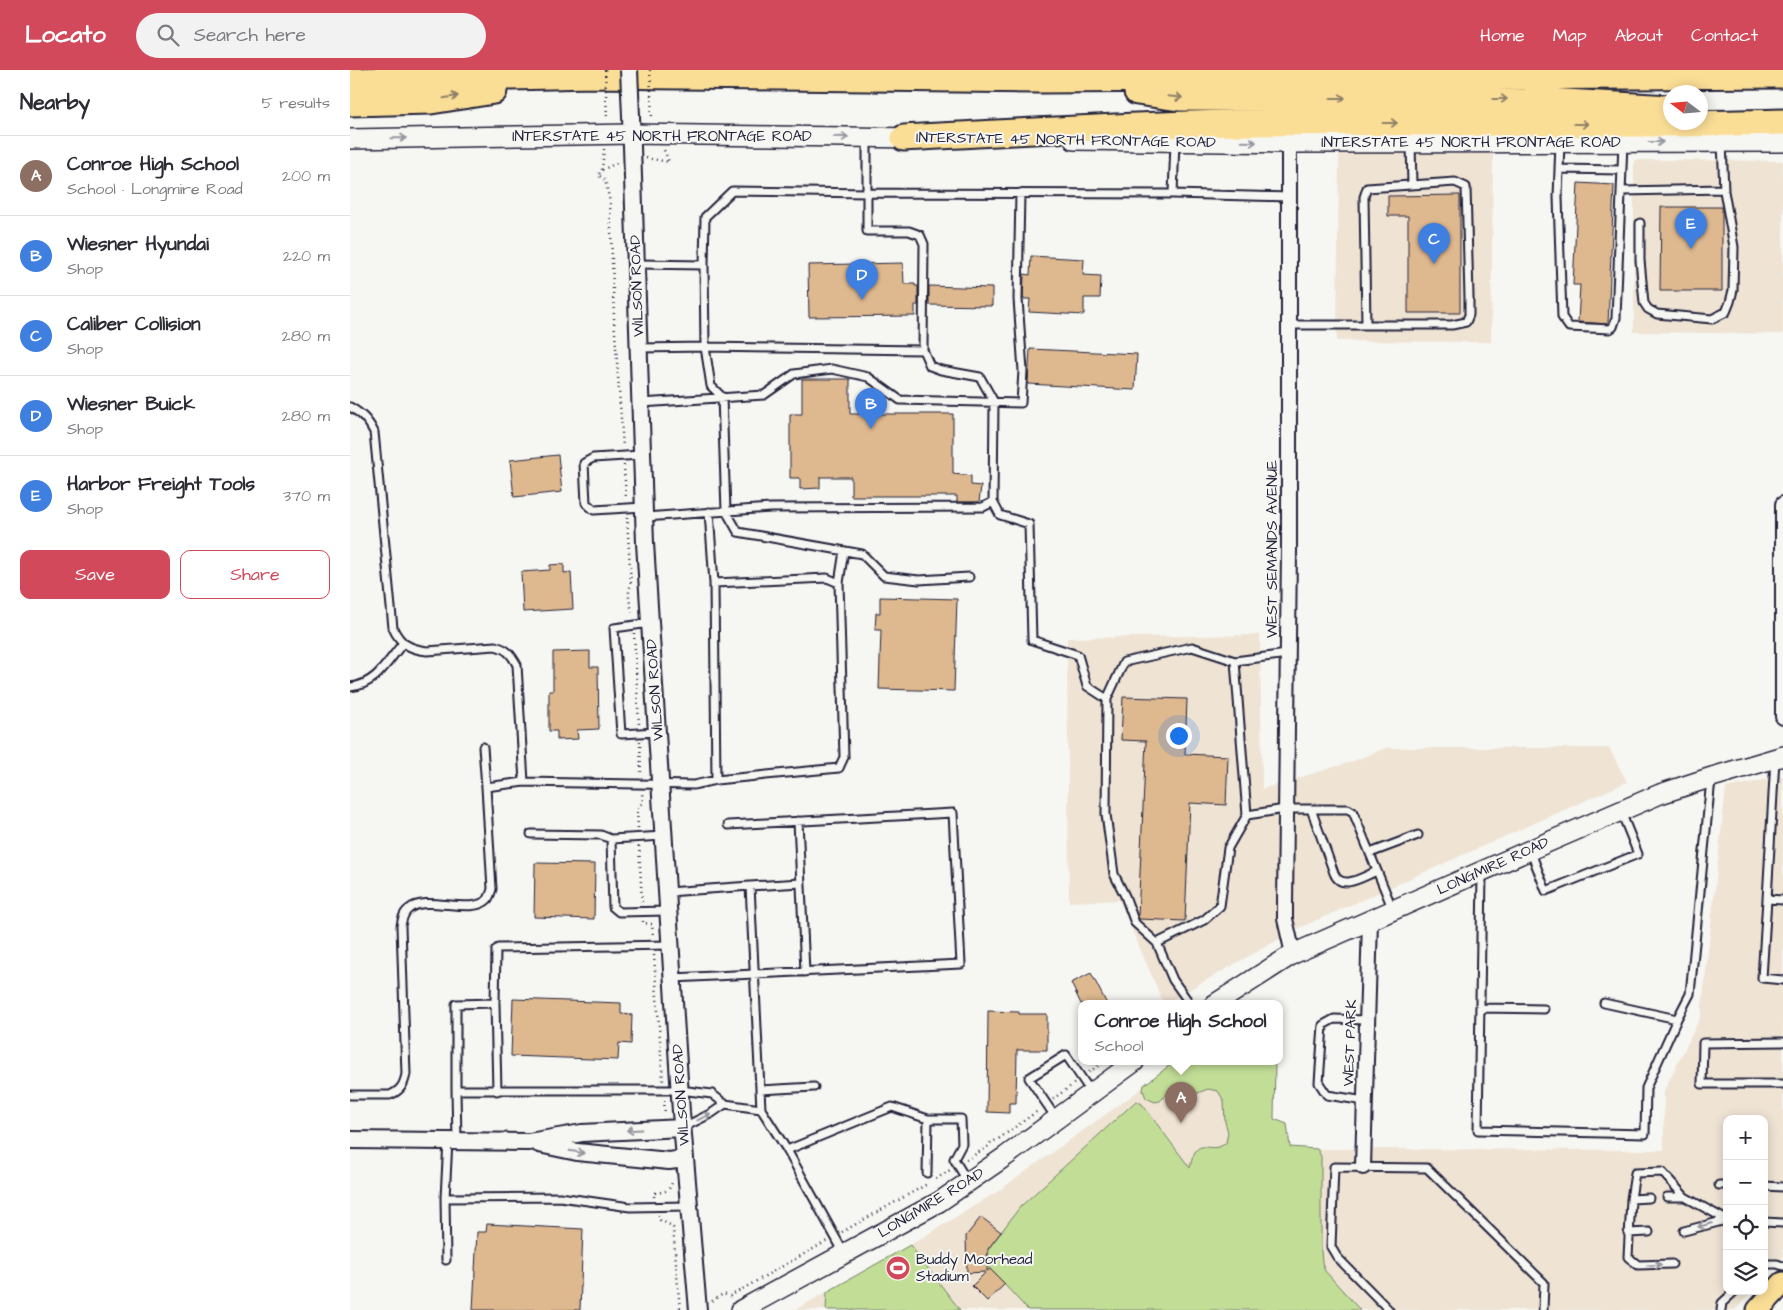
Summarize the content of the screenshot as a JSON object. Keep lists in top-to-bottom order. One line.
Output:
{"streets":{"main road":["INTERSTATE 45 NORTH FRONTAGE ROAD","LONGMIRE ROAD"],"street":["WILSON ROAD","WEST SEMANDS AVENUE","WEST PARK"]},"crossings":[["INTERSTATE 45 NORTH FRONTAGE ROAD","WILSON ROAD"],["INTERSTATE 45 NORTH FRONTAGE ROAD","WEST SEMANDS AVENUE"],["WEST SEMANDS AVENUE","LONGMIRE ROAD"],["LONGMIRE ROAD","WEST PARK"]],"one_way":["INTERSTATE 45 NORTH FRONTAGE ROAD"],"places":{"sports":["Buddy Moorhead Stadium"]},"north":"left","page":{"header":"Locato","search":"Search here","nav":["Home","Map","About","Contact"],"heading":["Nearby","5 results"],"list":[{"mark":"A","name":"Conroe High School","note":"School · Longmire Road","value":"200 m"},{"mark":"B","name":"Wiesner Hyundai","note":"Shop","value":"220 m"},{"mark":"C","name":"Caliber Collision","note":"Shop","value":"280 m"},{"mark":"D","name":"Wiesner Buick","note":"Shop","value":"280 m"},{"mark":"E","name":"Harbor Freight Tools","note":"Shop","value":"370 m"}],"pins":["E","C","D","B","A"],"buttons":["Save","Share"],"popup":["Conroe High School","School"],"map_buttons":["+","−"]}}
